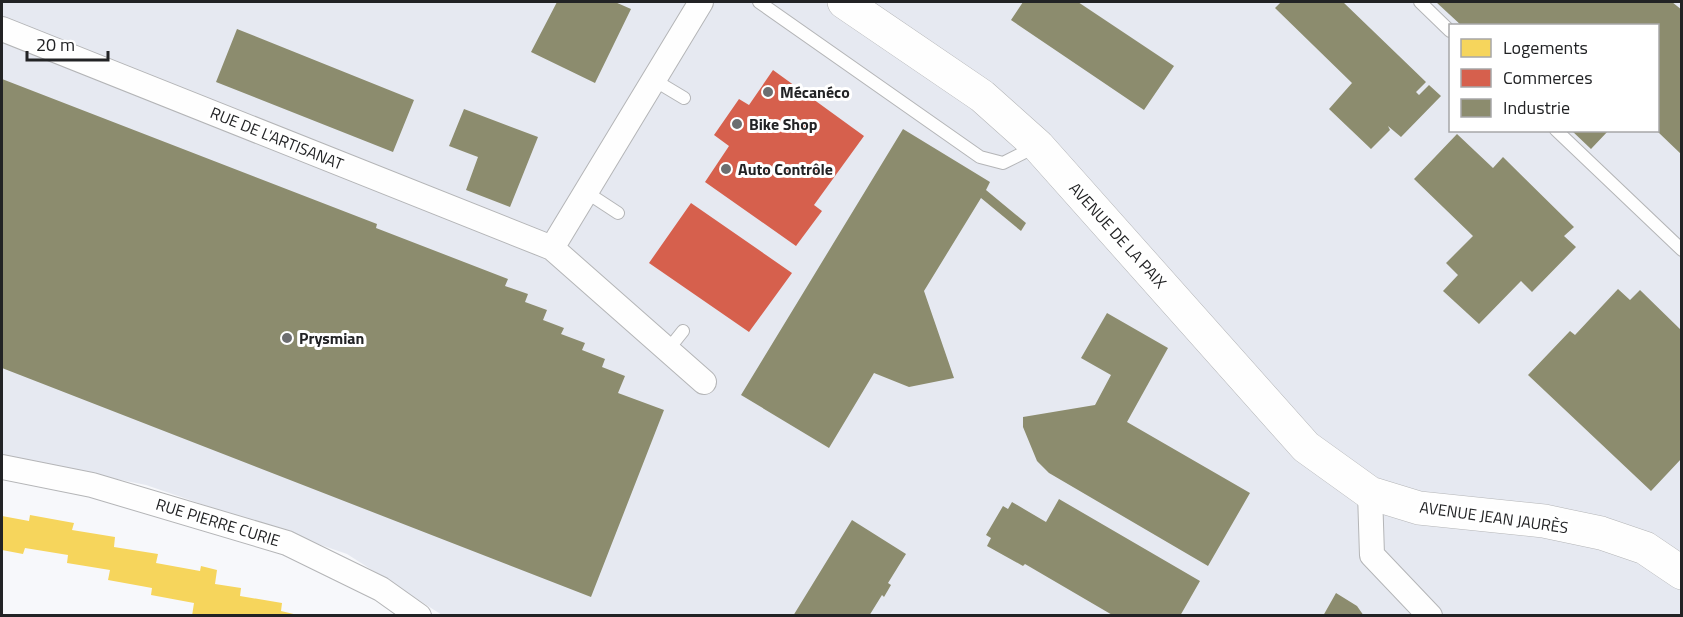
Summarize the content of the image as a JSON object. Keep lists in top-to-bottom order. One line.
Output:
{"streets":{"main road":["AVENUE DE LA PAIX","AVENUE JEAN JAURÈS"],"street":["RUE DE L'ARTISANAT","RUE PIERRE CURIE"]},"crossings":[["AVENUE DE LA PAIX","AVENUE JEAN JAURÈS"]],"places":["Mécanéco","Bike Shop","Auto Contrôle","Prysmian"],"legend":["Logements","Commerces","Industrie"],"scale_bar":"20 m"}
